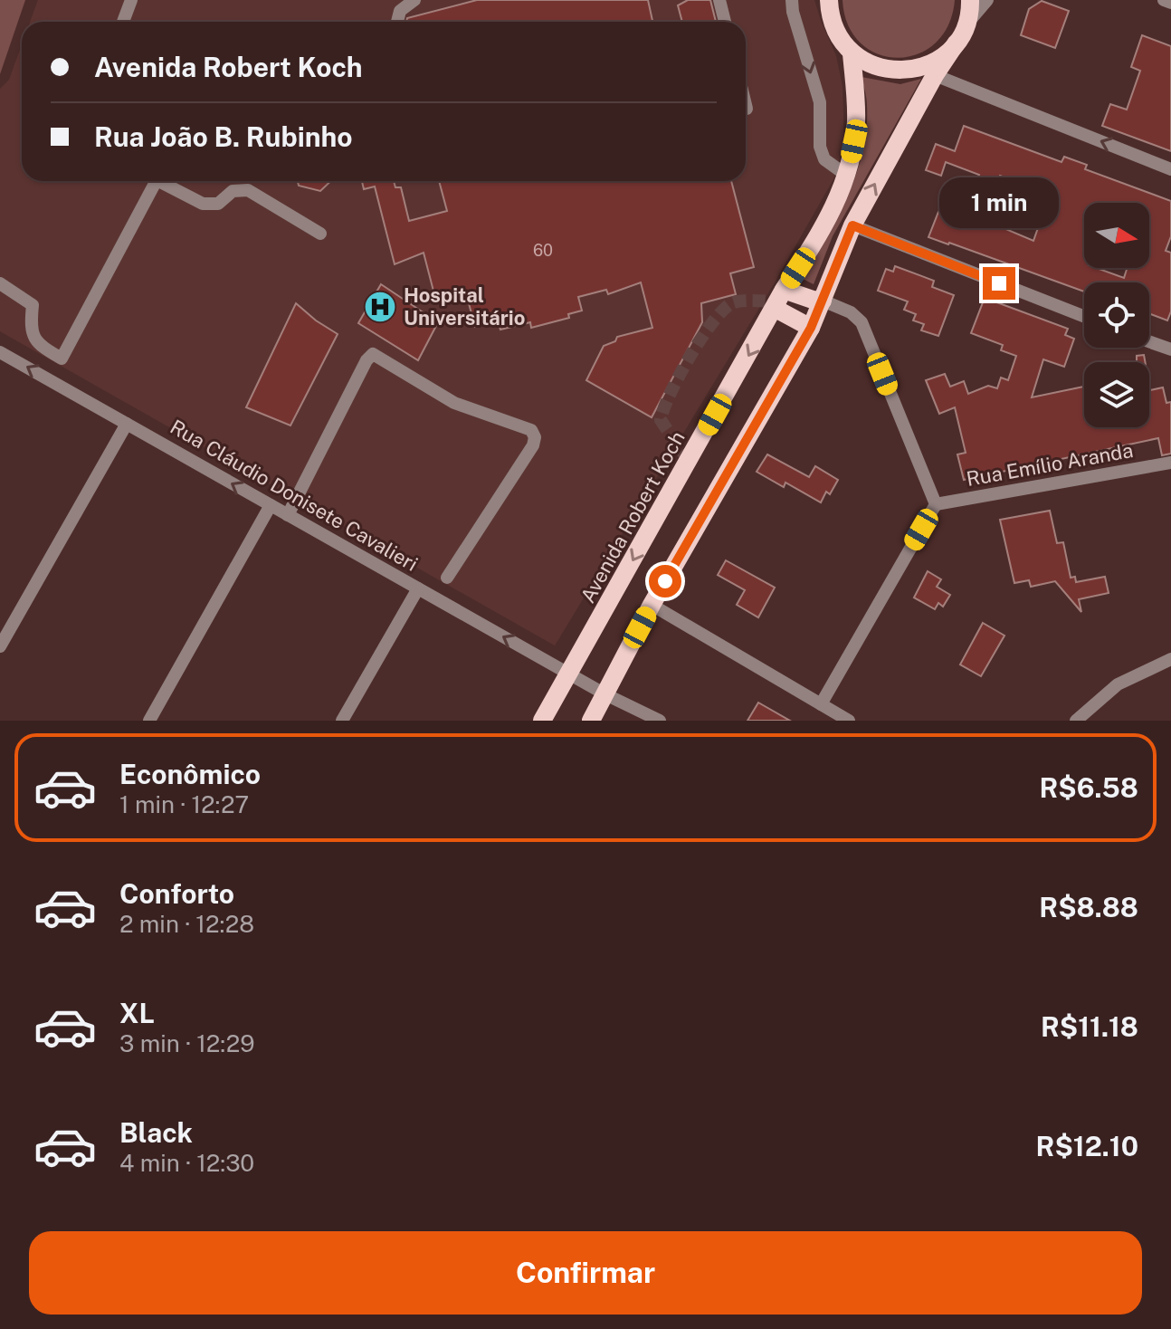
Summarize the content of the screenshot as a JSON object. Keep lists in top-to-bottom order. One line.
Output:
{"streets":{"main road":["Avenida Robert Koch"],"street":["Rua Emílio Aranda","Rua Cláudio Donisete Cavalieri"]},"crossings":[["Rua Cláudio Donisete Cavalieri","Avenida Robert Koch"]],"one_way":["Rua Cláudio Donisete Cavalieri"],"places":{"hospital":["Hospital Universitário"]},"house_numbers":["60"],"north":"right","page":{"banner":["Avenida Robert Koch","Rua João B. Rubinho"],"bubble":"1 min","list":[{"name":"Econômico","note":"1 min · 12:27","value":"R$6.58"},{"name":"Conforto","note":"2 min · 12:28","value":"R$8.88"},{"name":"XL","note":"3 min · 12:29","value":"R$11.18"},{"name":"Black","note":"4 min · 12:30","value":"R$12.10"}],"buttons":"Confirmar"}}
